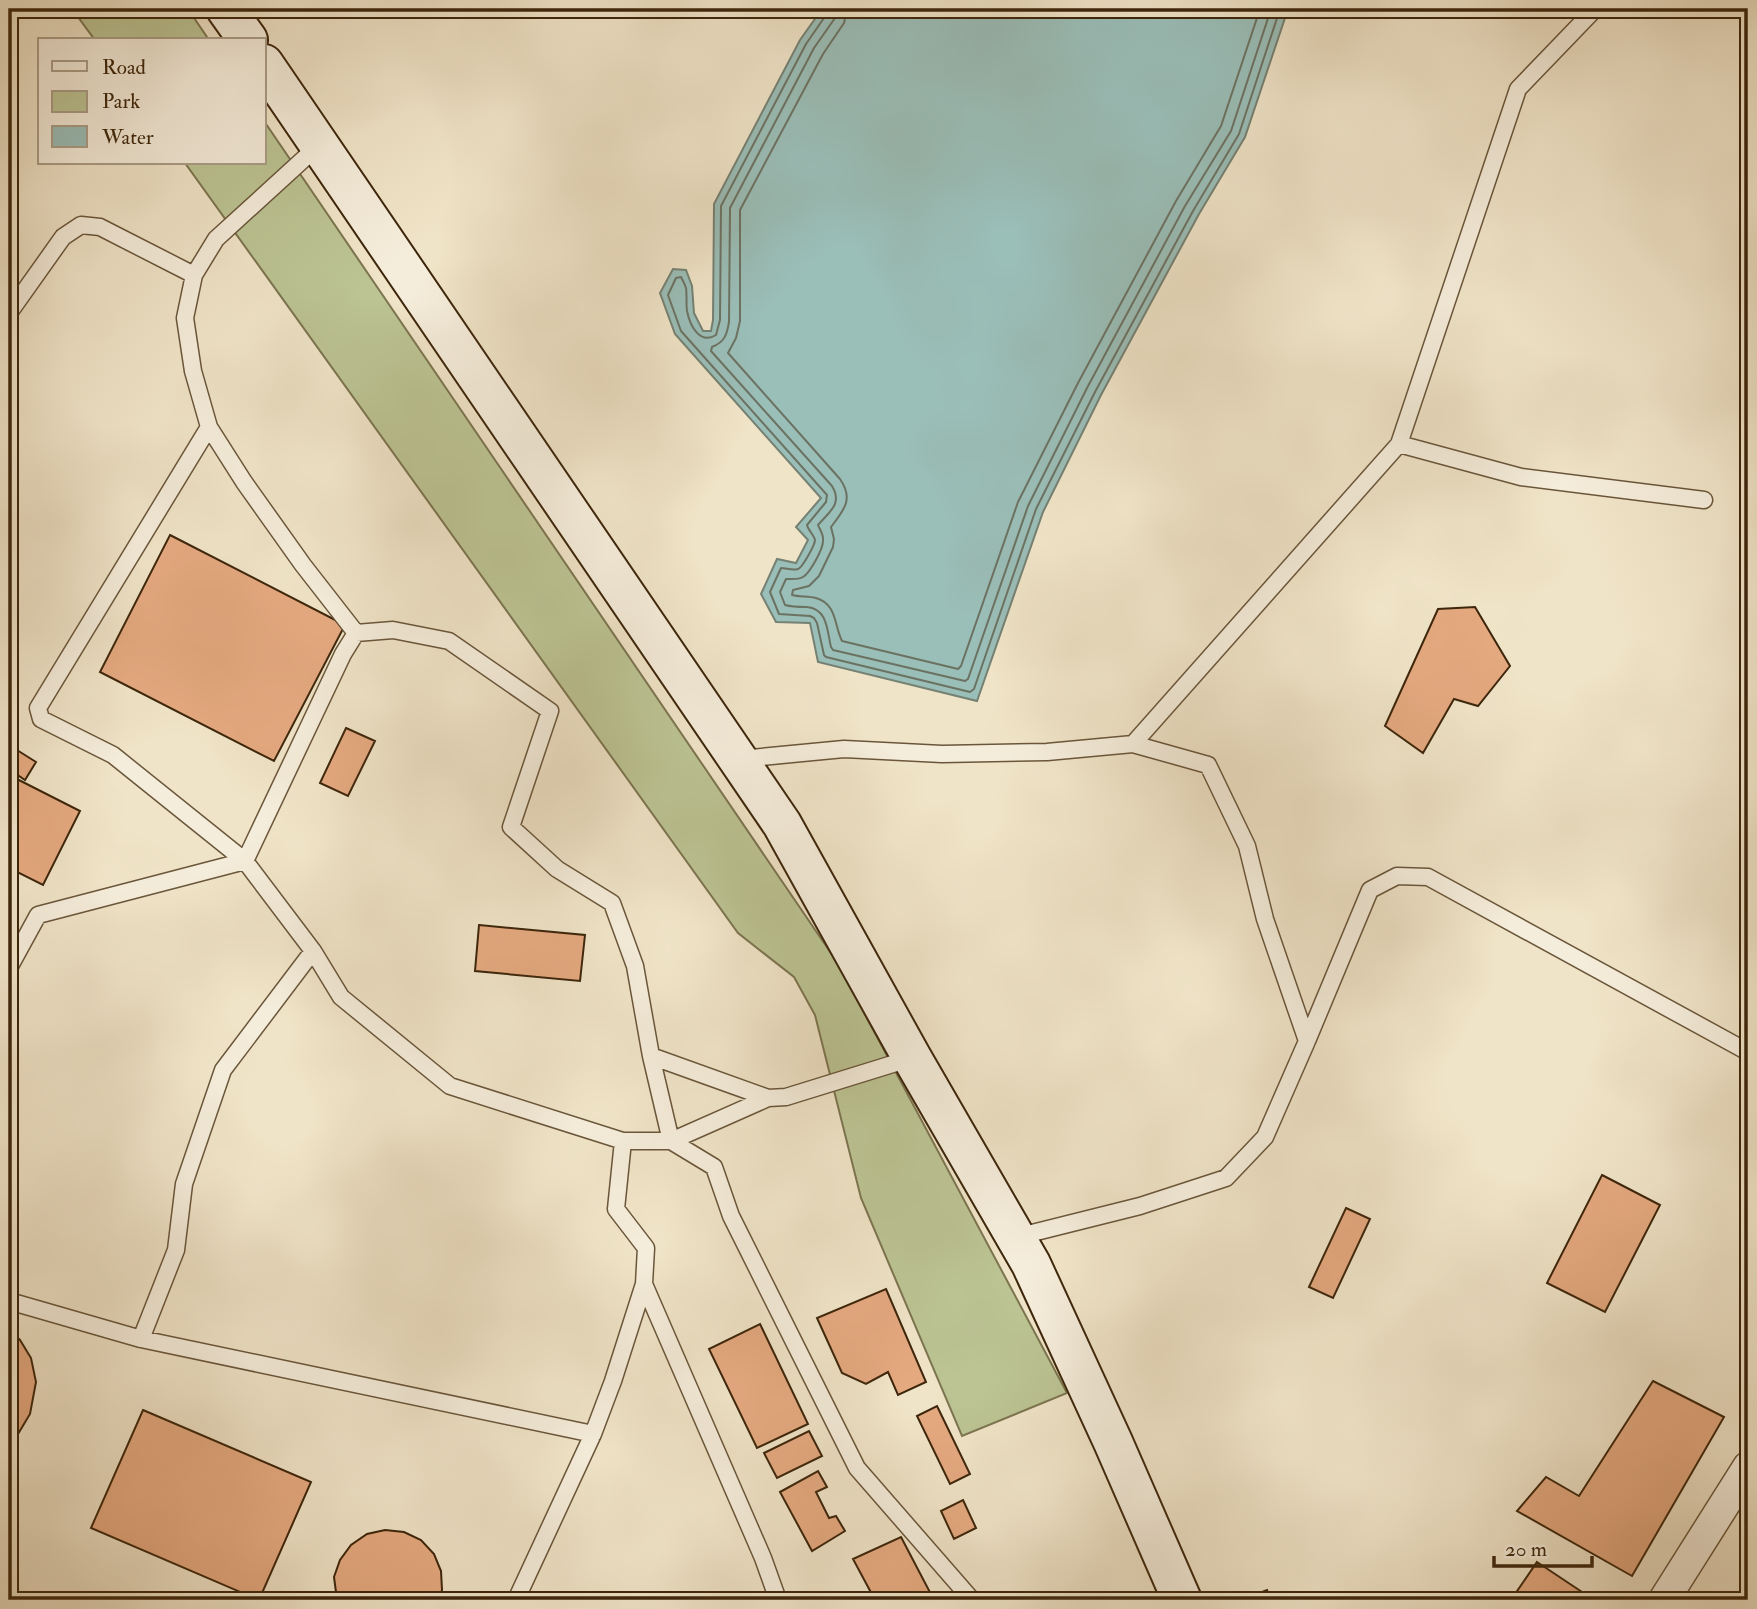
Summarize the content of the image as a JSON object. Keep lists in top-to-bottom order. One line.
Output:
{"legend":["Road","Park","Water"],"scale_bar":"20 m"}
